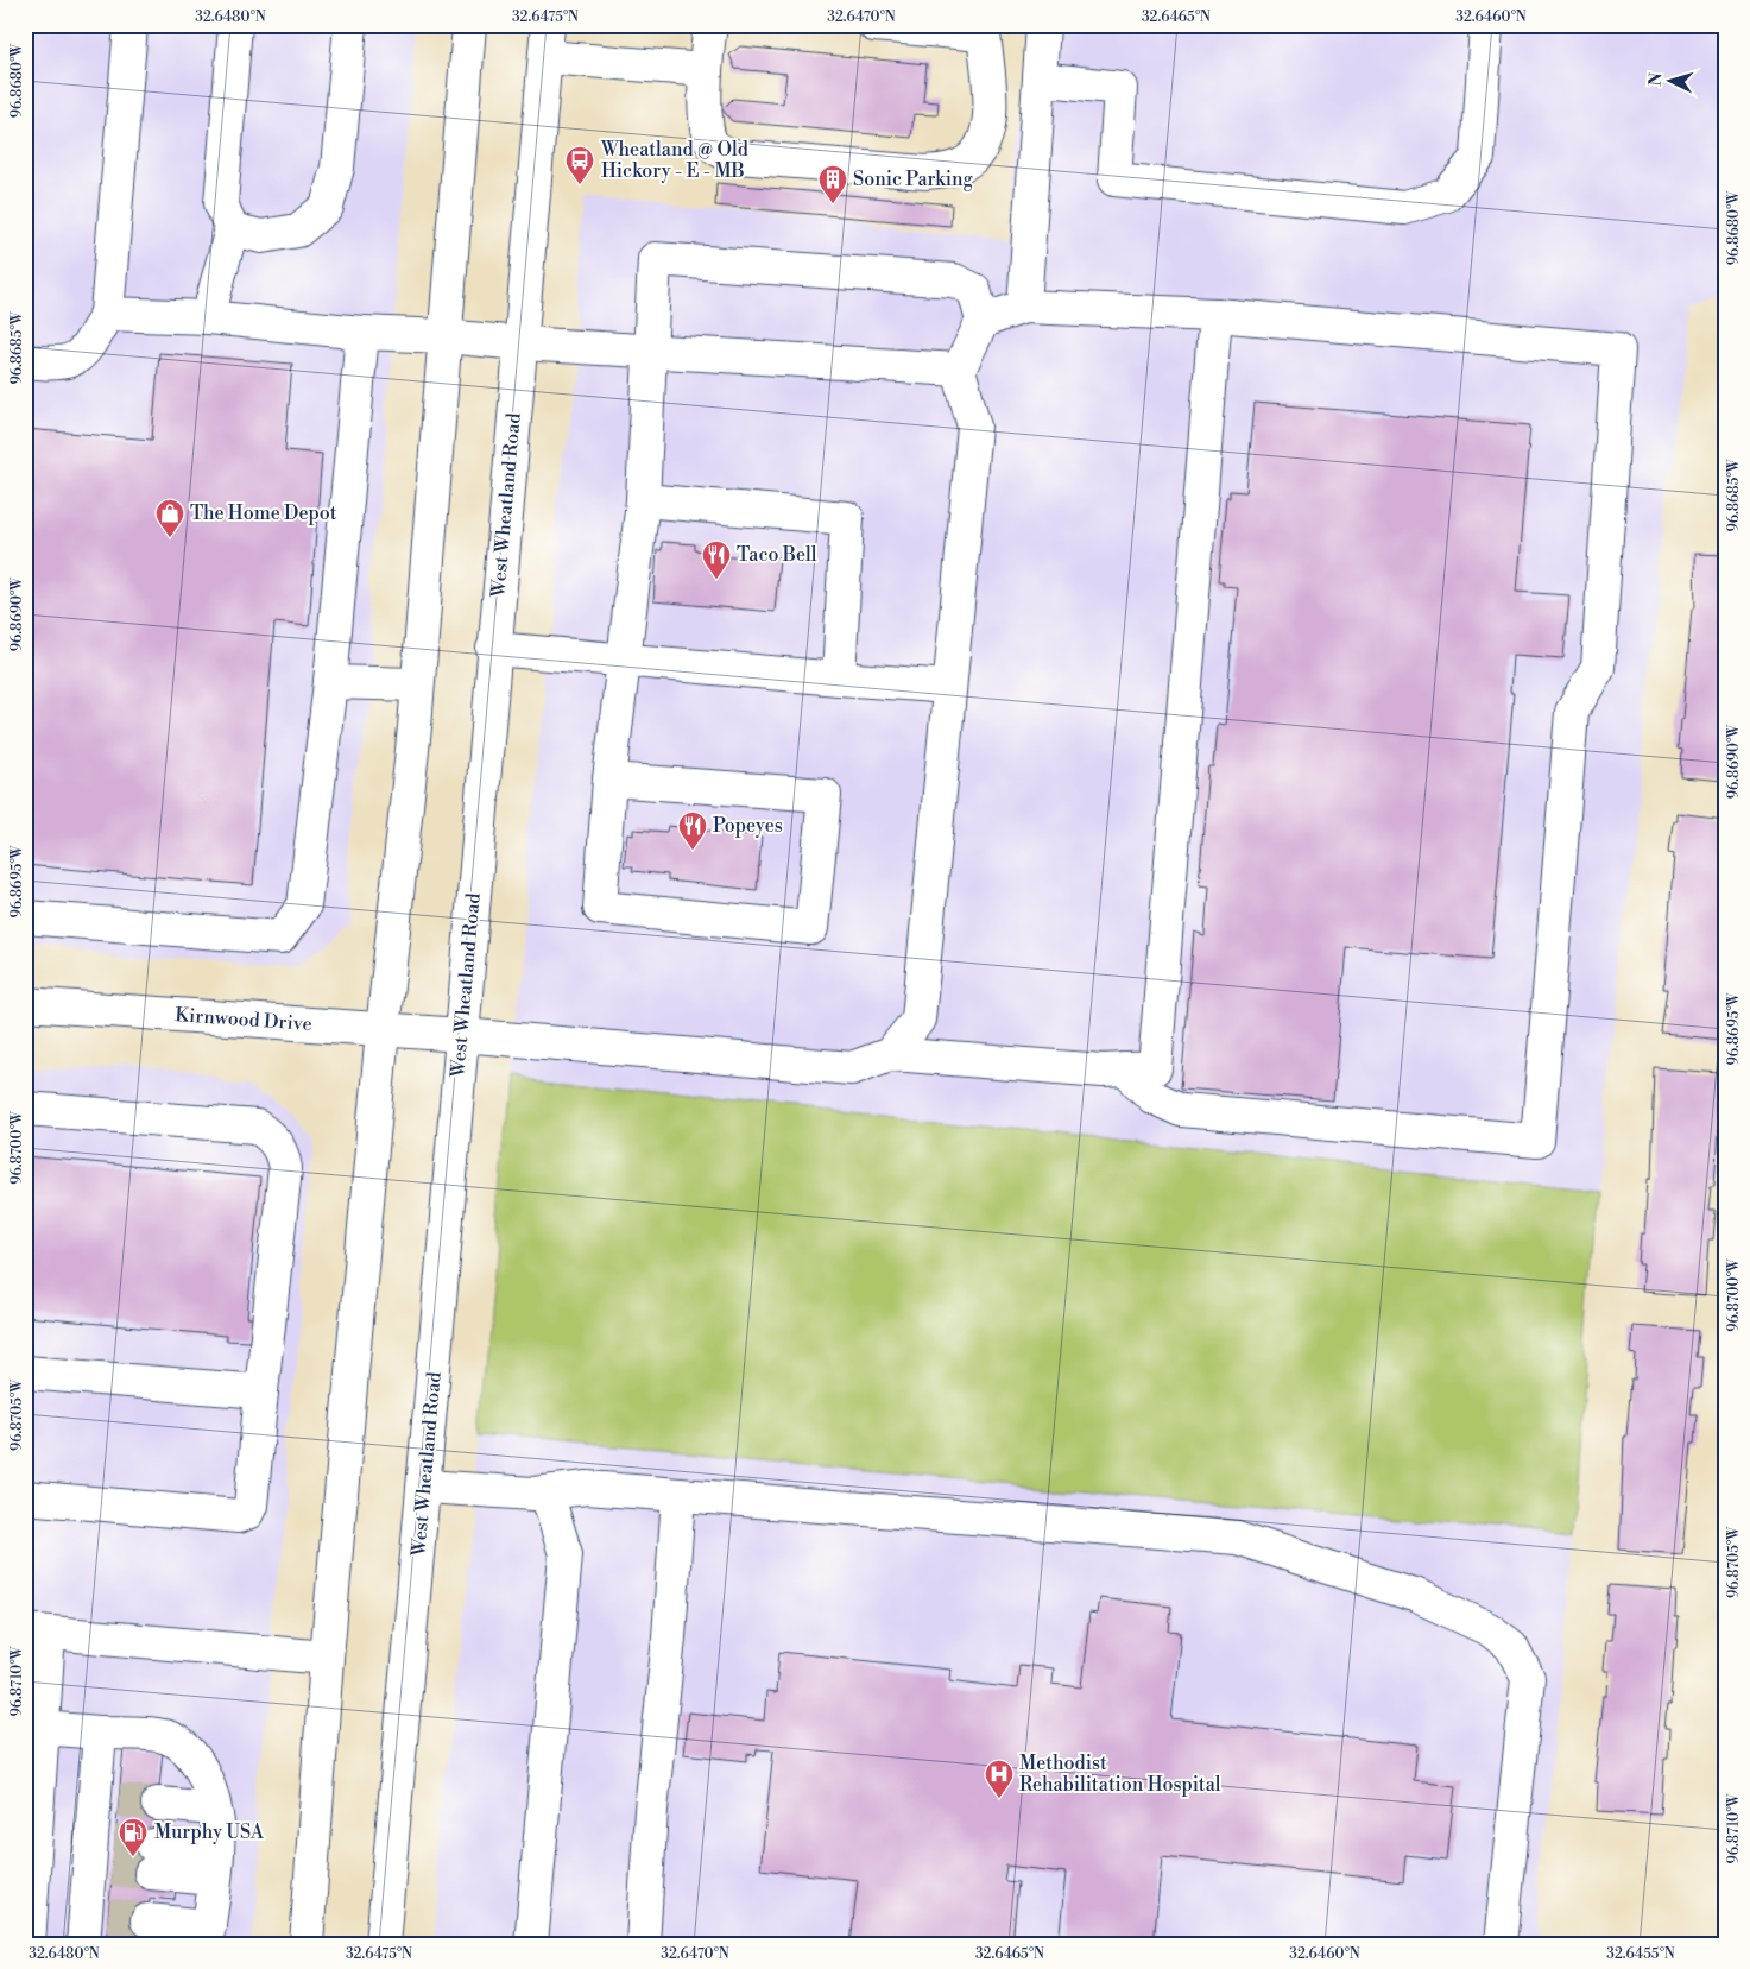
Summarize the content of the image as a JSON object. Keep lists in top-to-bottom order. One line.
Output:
{"streets":{"main road":["West Wheatland Road","Kirnwood Drive"]},"crossings":[["West Wheatland Road","Kirnwood Drive"]],"places":{"bus stop":["Wheatland @ Old Hickory - E - MB"],"building":["Sonic Parking"],"shop":["The Home Depot"],"restaurant":["Taco Bell","Popeyes"],"hospital":["Methodist Rehabilitation Hospital"],"fuel station":["Murphy USA"]},"north":"left","coordinates":["32.6480°N","32.6475°N","32.6470°N","32.6465°N","32.6460°N","96.8680°W","96.8685°W","96.8690°W","96.8695°W","96.8700°W","96.8705°W","96.8710°W","32.6455°N"]}
